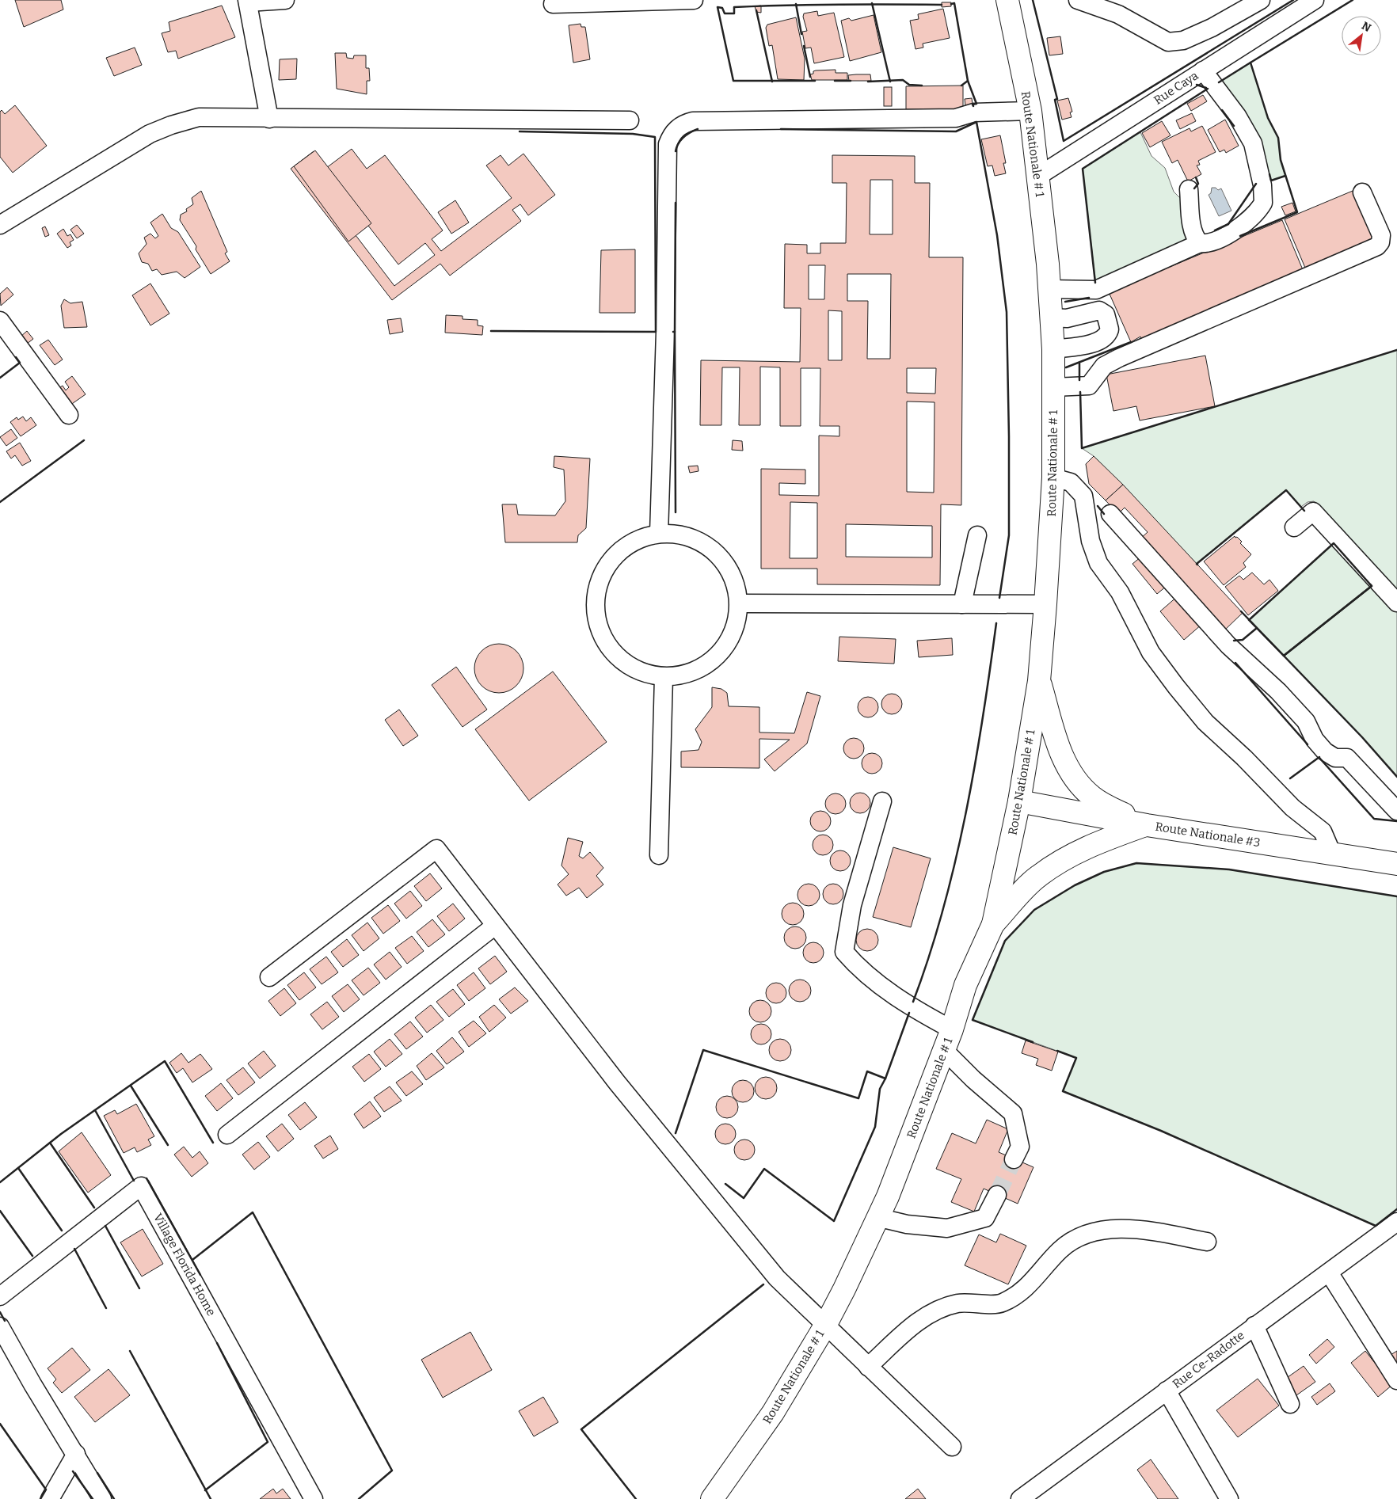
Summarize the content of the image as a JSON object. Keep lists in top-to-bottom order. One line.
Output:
{"streets":{"main road":["Route Nationale # 1","Route Nationale #3"],"street":["Rue Caya","Village Florida Home","Rue Ce-Radotte"]},"crossings":[["Rue Caya","Route Nationale # 1"],["Route Nationale # 1","Route Nationale #3"]],"north":"top right"}
